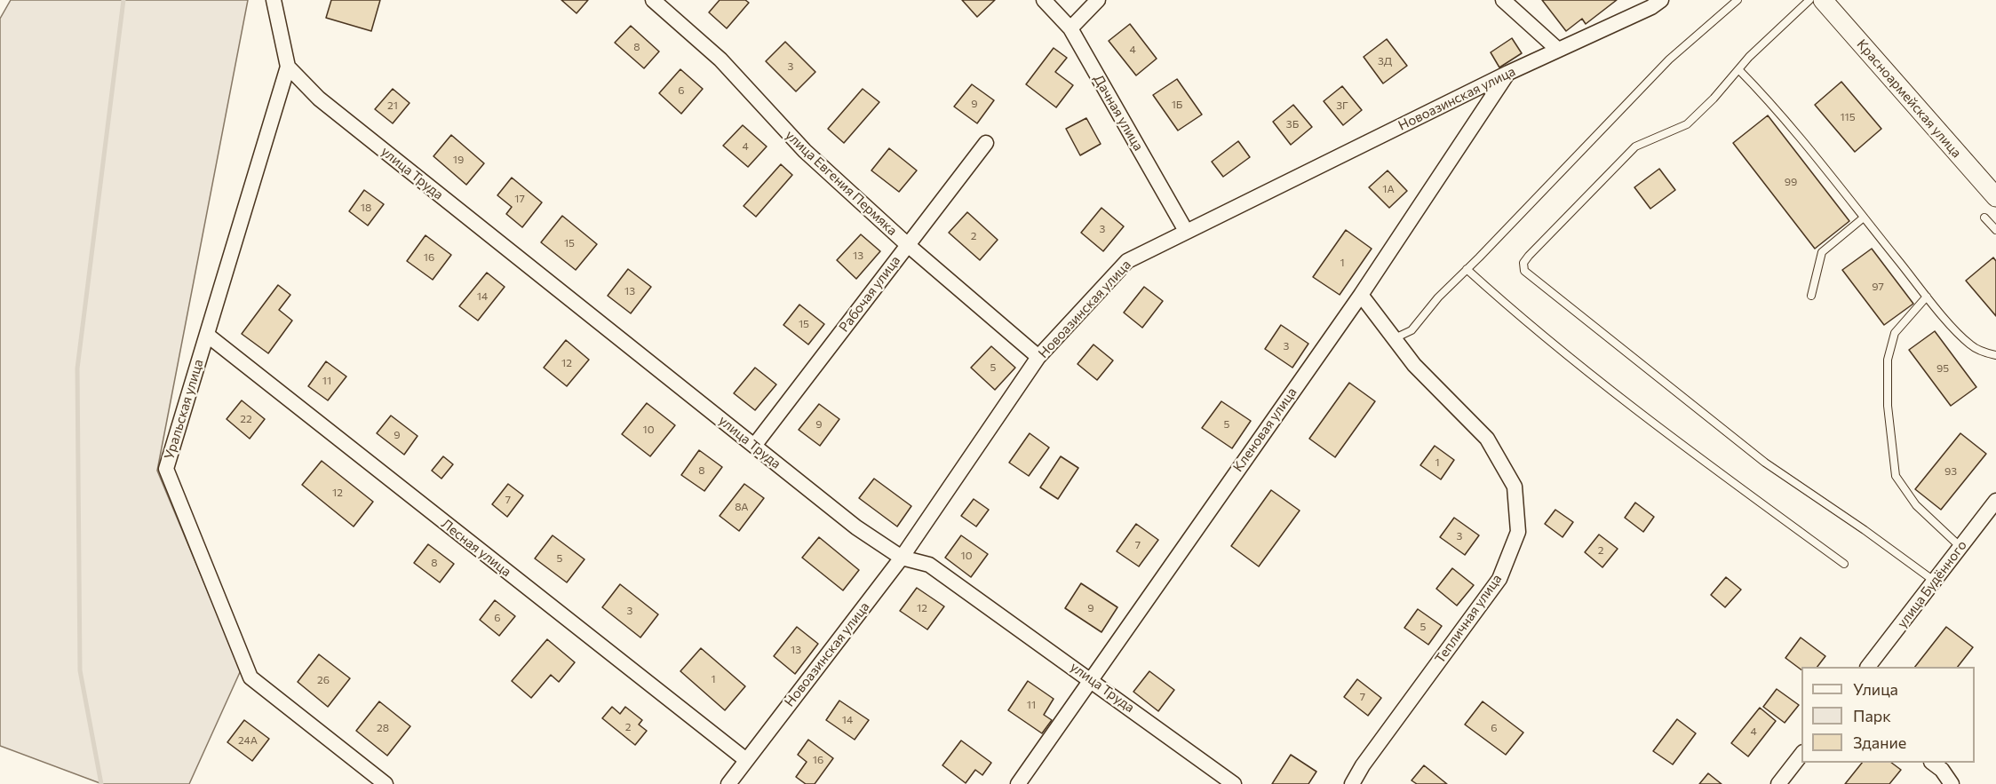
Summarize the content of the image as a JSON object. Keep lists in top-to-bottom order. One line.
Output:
{"streets":{"street":["Новоазинская улица","Красноармейская улица","Дачная улица","улица Труда","улица Евгения Пермяка","Рабочая улица","Уральская улица","Кленовая улица","Лесная улица","улица Будённого","Тепличная улица"]},"crossings":[["Новоазинская улица","Дачная улица"],["Новоазинская улица","улица Труда"],["Новоазинская улица","улица Евгения Пермяка"],["Новоазинская улица","Кленовая улица"],["Новоазинская улица","Лесная улица"],["улица Труда","Рабочая улица"],["улица Труда","Уральская улица"],["улица Труда","Кленовая улица"],["улица Евгения Пермяка","Рабочая улица"],["Уральская улица","Лесная улица"],["Кленовая улица","Тепличная улица"]],"house_numbers":["8","4","3Д","3","6","9","1Б","21","3Г","115","3Б","4","19","99","1А","17","18","3","2","15","13","16","1","97","13","14","15","3","12","5","95","11","22","9","5","10","9","1","8","93","12","7","8А","3","7","2","10","5","8","12","9","3","6","5","13","1","26","7","11","14","2","28","6","4","24А","16"],"legend":["Улица","Парк","Здание"]}
